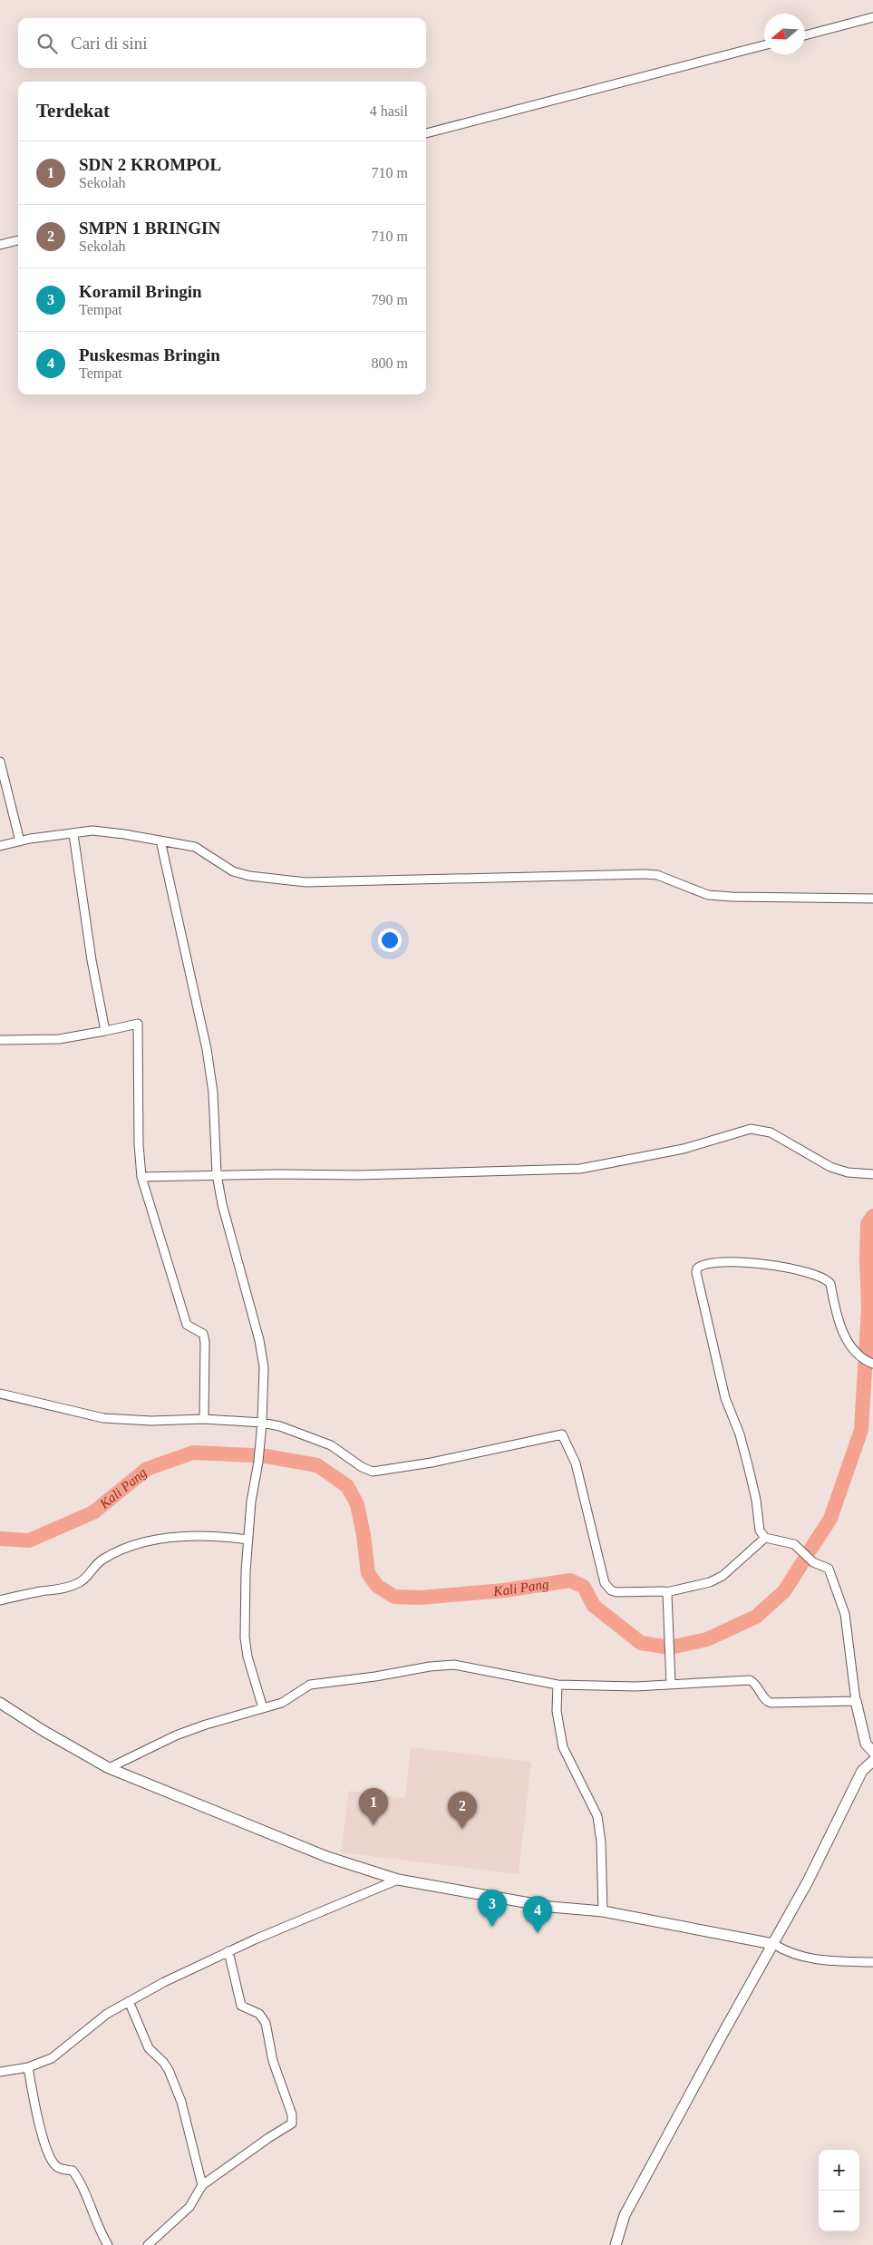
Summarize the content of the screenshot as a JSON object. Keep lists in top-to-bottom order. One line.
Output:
{"water":["Kali Pang"],"north":"left","page":{"search":"Cari di sini","heading":["Terdekat","4 hasil"],"list":[{"mark":"1","name":"SDN 2 KROMPOL","note":"Sekolah","value":"710 m"},{"mark":"2","name":"SMPN 1 BRINGIN","note":"Sekolah","value":"710 m"},{"mark":"3","name":"Koramil Bringin","note":"Tempat","value":"790 m"},{"mark":"4","name":"Puskesmas Bringin","note":"Tempat","value":"800 m"}],"pins":["1","2","3","4"],"map_buttons":["+","−"]}}
